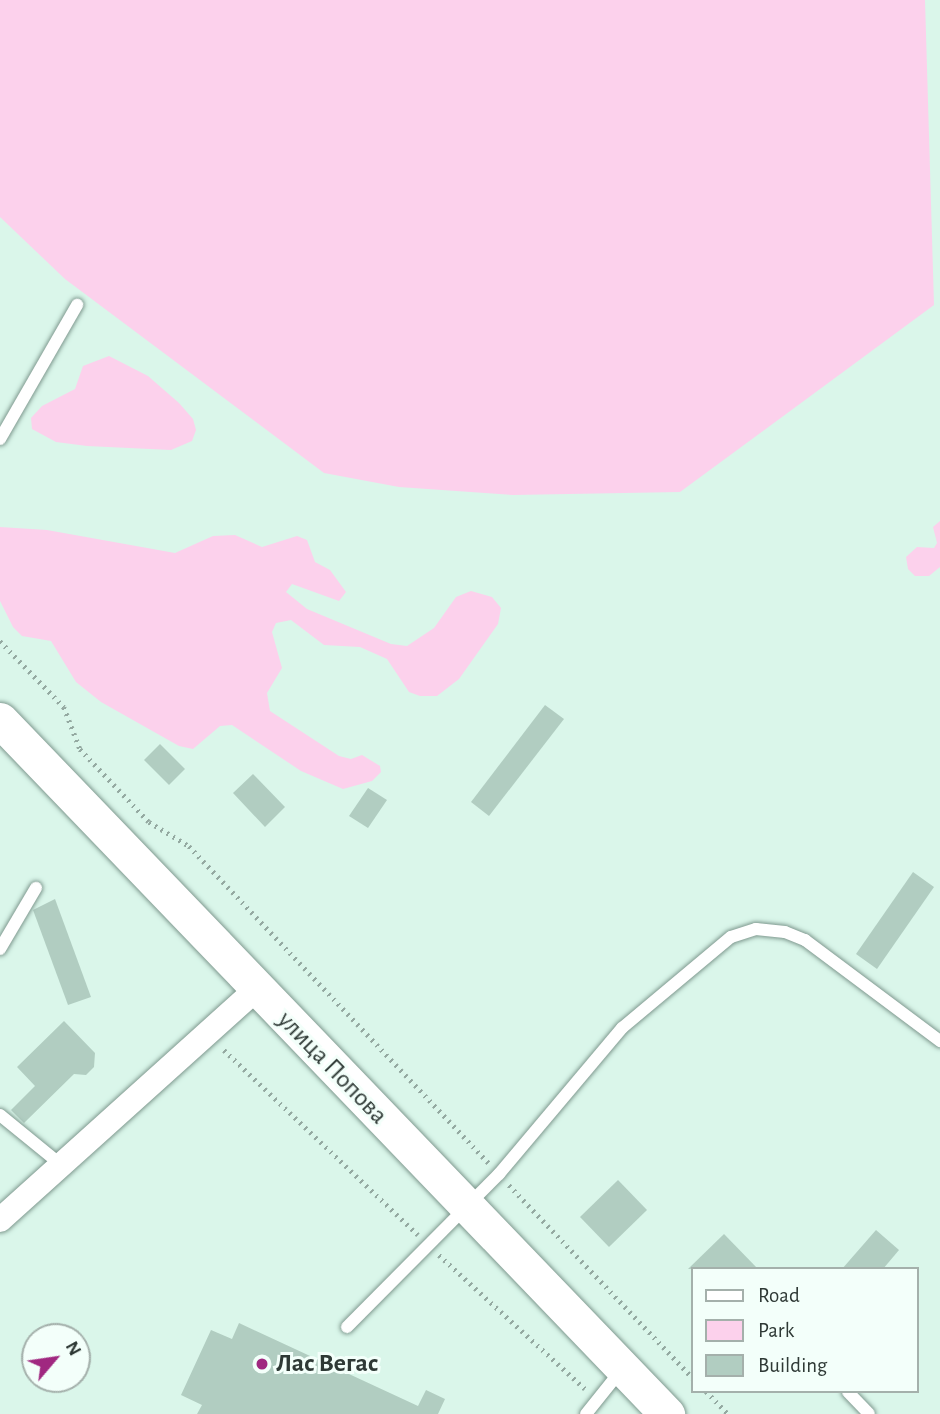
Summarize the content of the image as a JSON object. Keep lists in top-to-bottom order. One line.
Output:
{"streets":{"main road":["улица Попова"]},"places":["Лас Вегас"],"legend":["Road","Park","Building"],"north":"top right"}
